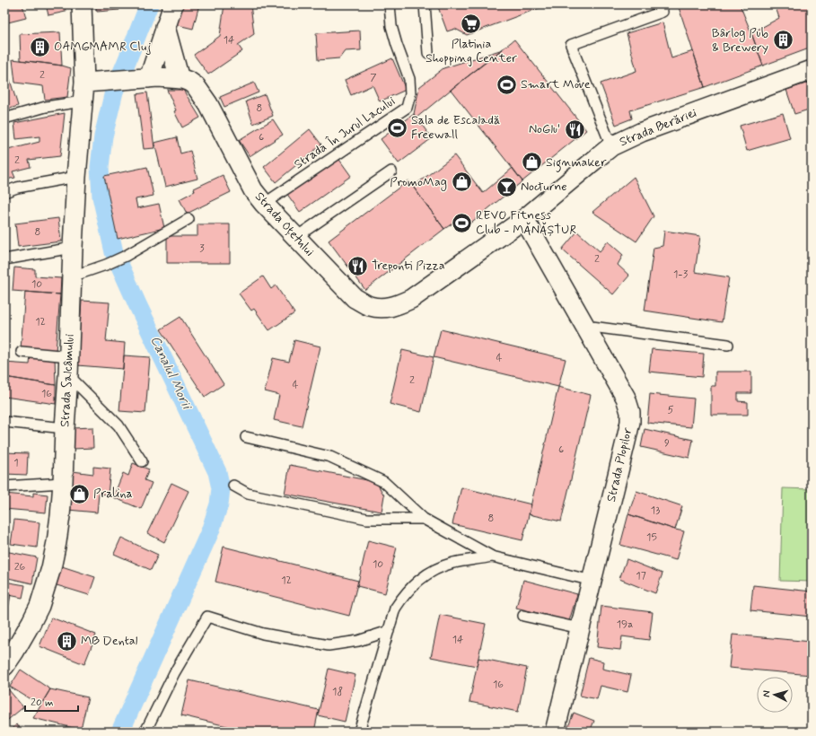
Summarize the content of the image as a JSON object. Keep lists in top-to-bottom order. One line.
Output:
{"streets":{"street":["Strada Berăriei","Strada Oțetului","Strada Salcâmului","Strada Plopilor"],"lane":["Strada În Jurul Lacului"]},"crossings":[["Strada Berăriei","Strada Oțetului"],["Strada Berăriei","Strada Plopilor"],["Strada În Jurul Lacului","Strada Oțetului"],["Strada Oțetului","Strada Salcâmului"]],"water":["Canalul Morii"],"places":{"supermarket":["Platinia Shopping Center"],"building":["Bârlog Pub & Brewery","OAMGMAMR Cluj","MB Dental"],"sports":["Smart Move","Sala de Escaladă Freewall","REVO Fitness Club - MĂNĂȘTUR"],"restaurant":["NoGlu'","Treponti Pizza"],"shop":["Signmaker","PromoMag","Pralina"],"bar":["Nocturne"]},"house_numbers":["14","2","7","8","6","2","8","3","2","1-3","10","12","4","2","4","16","5","9","6","1","13","8","15","10","26","17","12","19a","14","16","18"],"scale_bar":"20 m","north":"left"}
